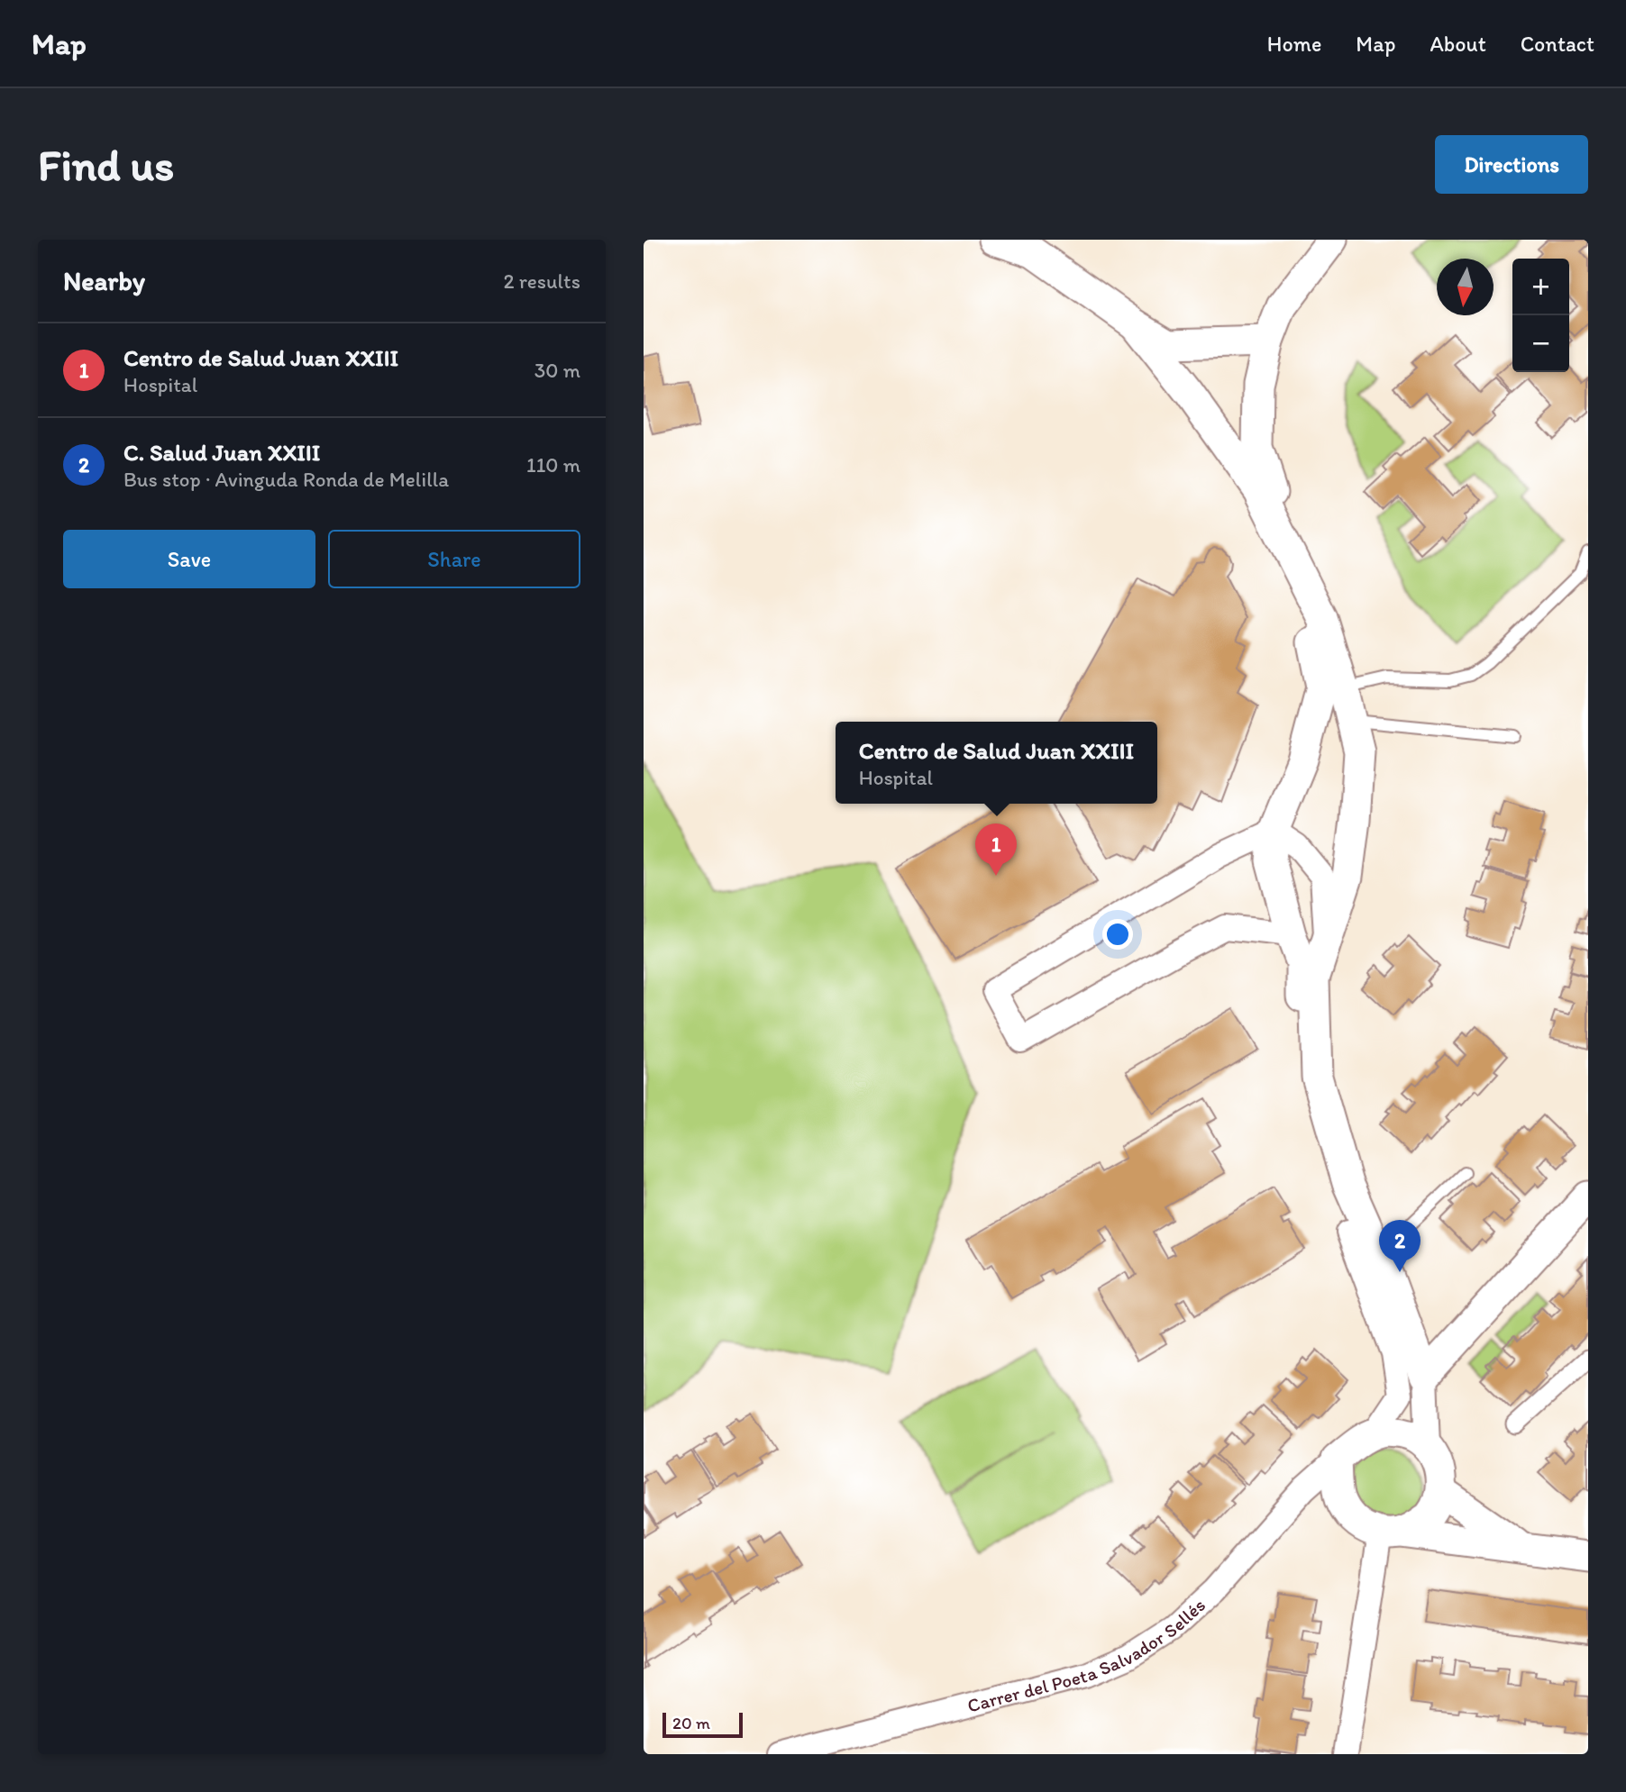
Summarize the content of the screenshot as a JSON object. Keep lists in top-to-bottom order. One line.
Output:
{"streets":{"street":["Carrer del Poeta Salvador Sellés"]},"scale_bar":"20 m","north":"bottom","page":{"header":"Map","nav":["Home","Map","About","Contact"],"buttons":["Directions",["Save","Share"]],"title":"Find us","heading":["Nearby","2 results"],"map_buttons":["+","−"],"list":[{"mark":"1","name":"Centro de Salud Juan XXIII","note":"Hospital","value":"30 m"},{"mark":"2","name":"C. Salud Juan XXIII","note":"Bus stop · Avinguda Ronda de Melilla","value":"110 m"}],"popup":["Centro de Salud Juan XXIII","Hospital"],"pins":["1","2"],"scale":"20 m"}}
